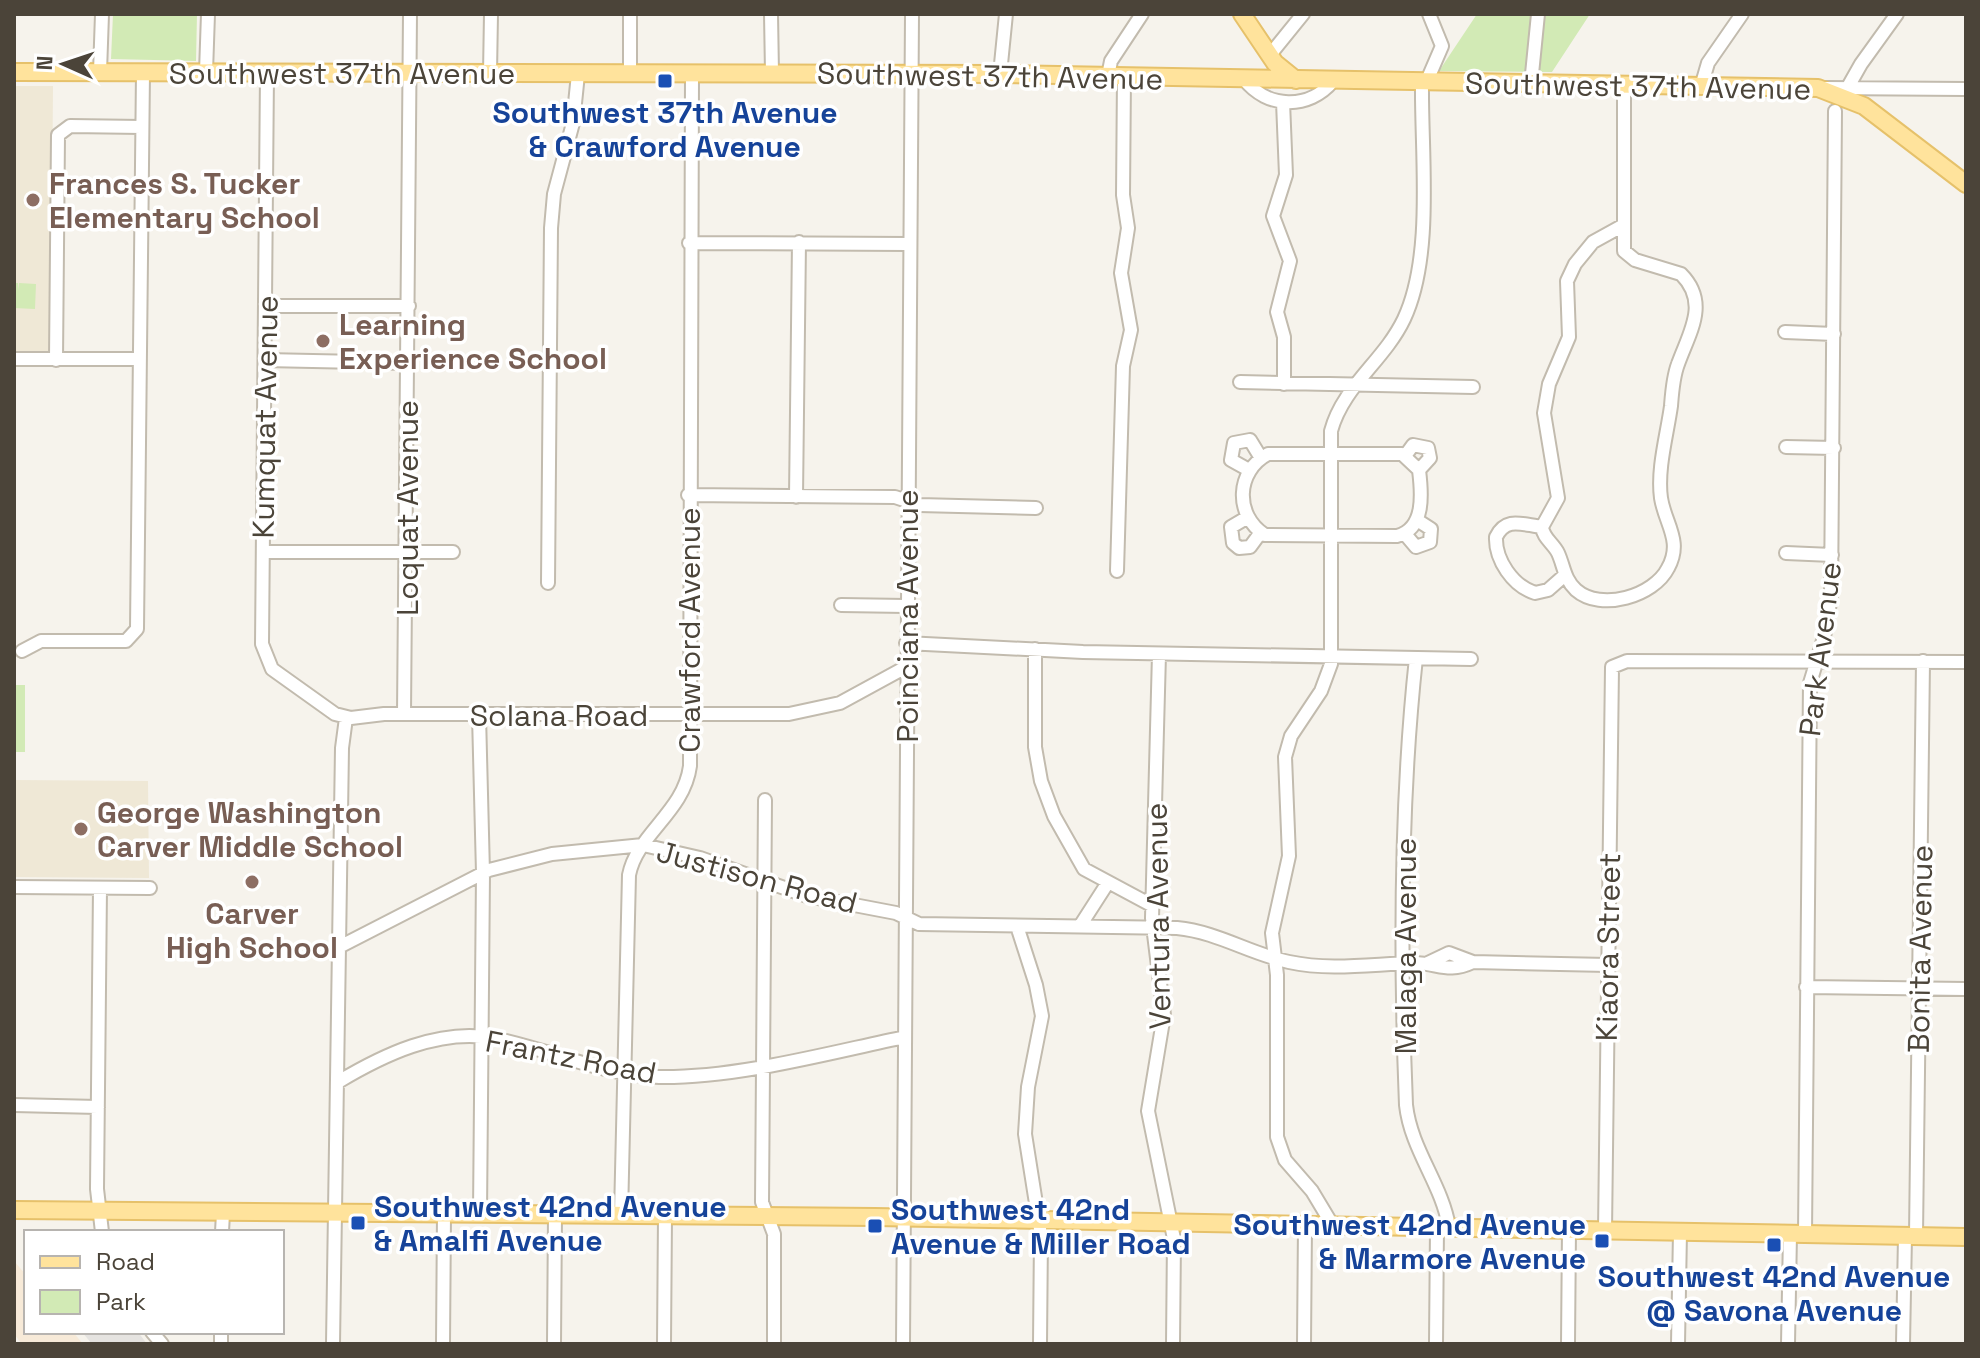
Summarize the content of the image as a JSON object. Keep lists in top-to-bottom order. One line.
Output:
{"streets":{"main road":["Southwest 37th Avenue"],"street":["Kumquat Avenue","Loquat Avenue","Poinciana Avenue","Crawford Avenue","Park Avenue","Solana Road","Justison Road","Ventura Avenue","Malaga Avenue","Kiaora Street","Bonita Avenue","Frantz Road"]},"crossings":[["Southwest 37th Avenue","Kumquat Avenue"],["Southwest 37th Avenue","Loquat Avenue"],["Southwest 37th Avenue","Poinciana Avenue"],["Southwest 37th Avenue","Crawford Avenue"],["Kumquat Avenue","Solana Road"],["Loquat Avenue","Solana Road"],["Poinciana Avenue","Solana Road"],["Poinciana Avenue","Justison Road"],["Poinciana Avenue","Frantz Road"],["Crawford Avenue","Solana Road"],["Crawford Avenue","Justison Road"],["Crawford Avenue","Frantz Road"],["Park Avenue","Kiaora Street"],["Justison Road","Ventura Avenue"],["Justison Road","Malaga Avenue"],["Justison Road","Kiaora Street"]],"places":{"transit":["Southwest 37th Avenue & Crawford Avenue","Southwest 42nd Avenue & Amalfi Avenue","Southwest 42nd Avenue & Miller Road","Southwest 42nd Avenue & Marmore Avenue","Southwest 42nd Avenue @ Savona Avenue"],"other":["Frances S. Tucker Elementary School","Learning Experience School","George Washington Carver Middle School","Carver High School"]},"legend":["Road","Park"],"north":"left"}
